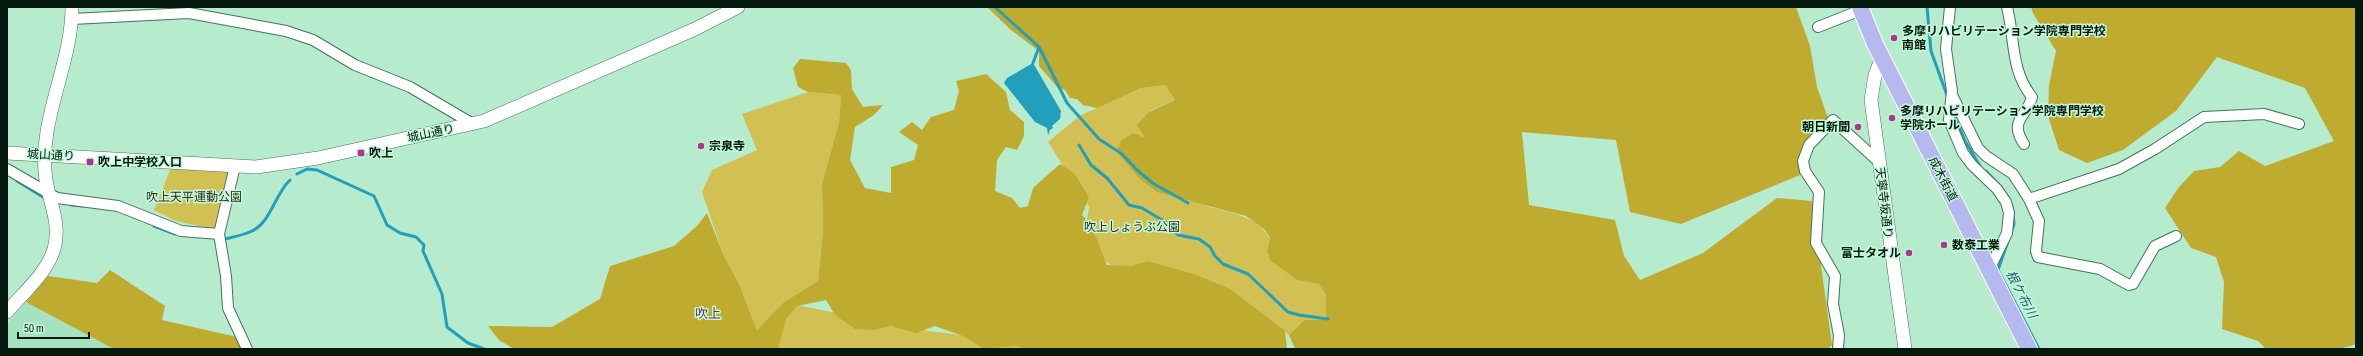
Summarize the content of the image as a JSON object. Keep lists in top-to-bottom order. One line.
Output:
{"streets":{"main road":["成木街道"],"street":["城山通り","天寧寺坂通り"]},"crossings":[["成木街道","天寧寺坂通り"]],"districts":["吹上"],"water":["根ケ布川"],"parks":["吹上天平運動公園","吹上しょうぶ公園"],"places":{"other":["多摩リハビリテーション学院専門学校 南館","多摩リハビリテーション学院専門学校 学院ホール","朝日新聞","宗泉寺","数泰工業","富士タオル"],"transit":["吹上","吹上中学校入口"]},"scale_bar":"50 m"}
